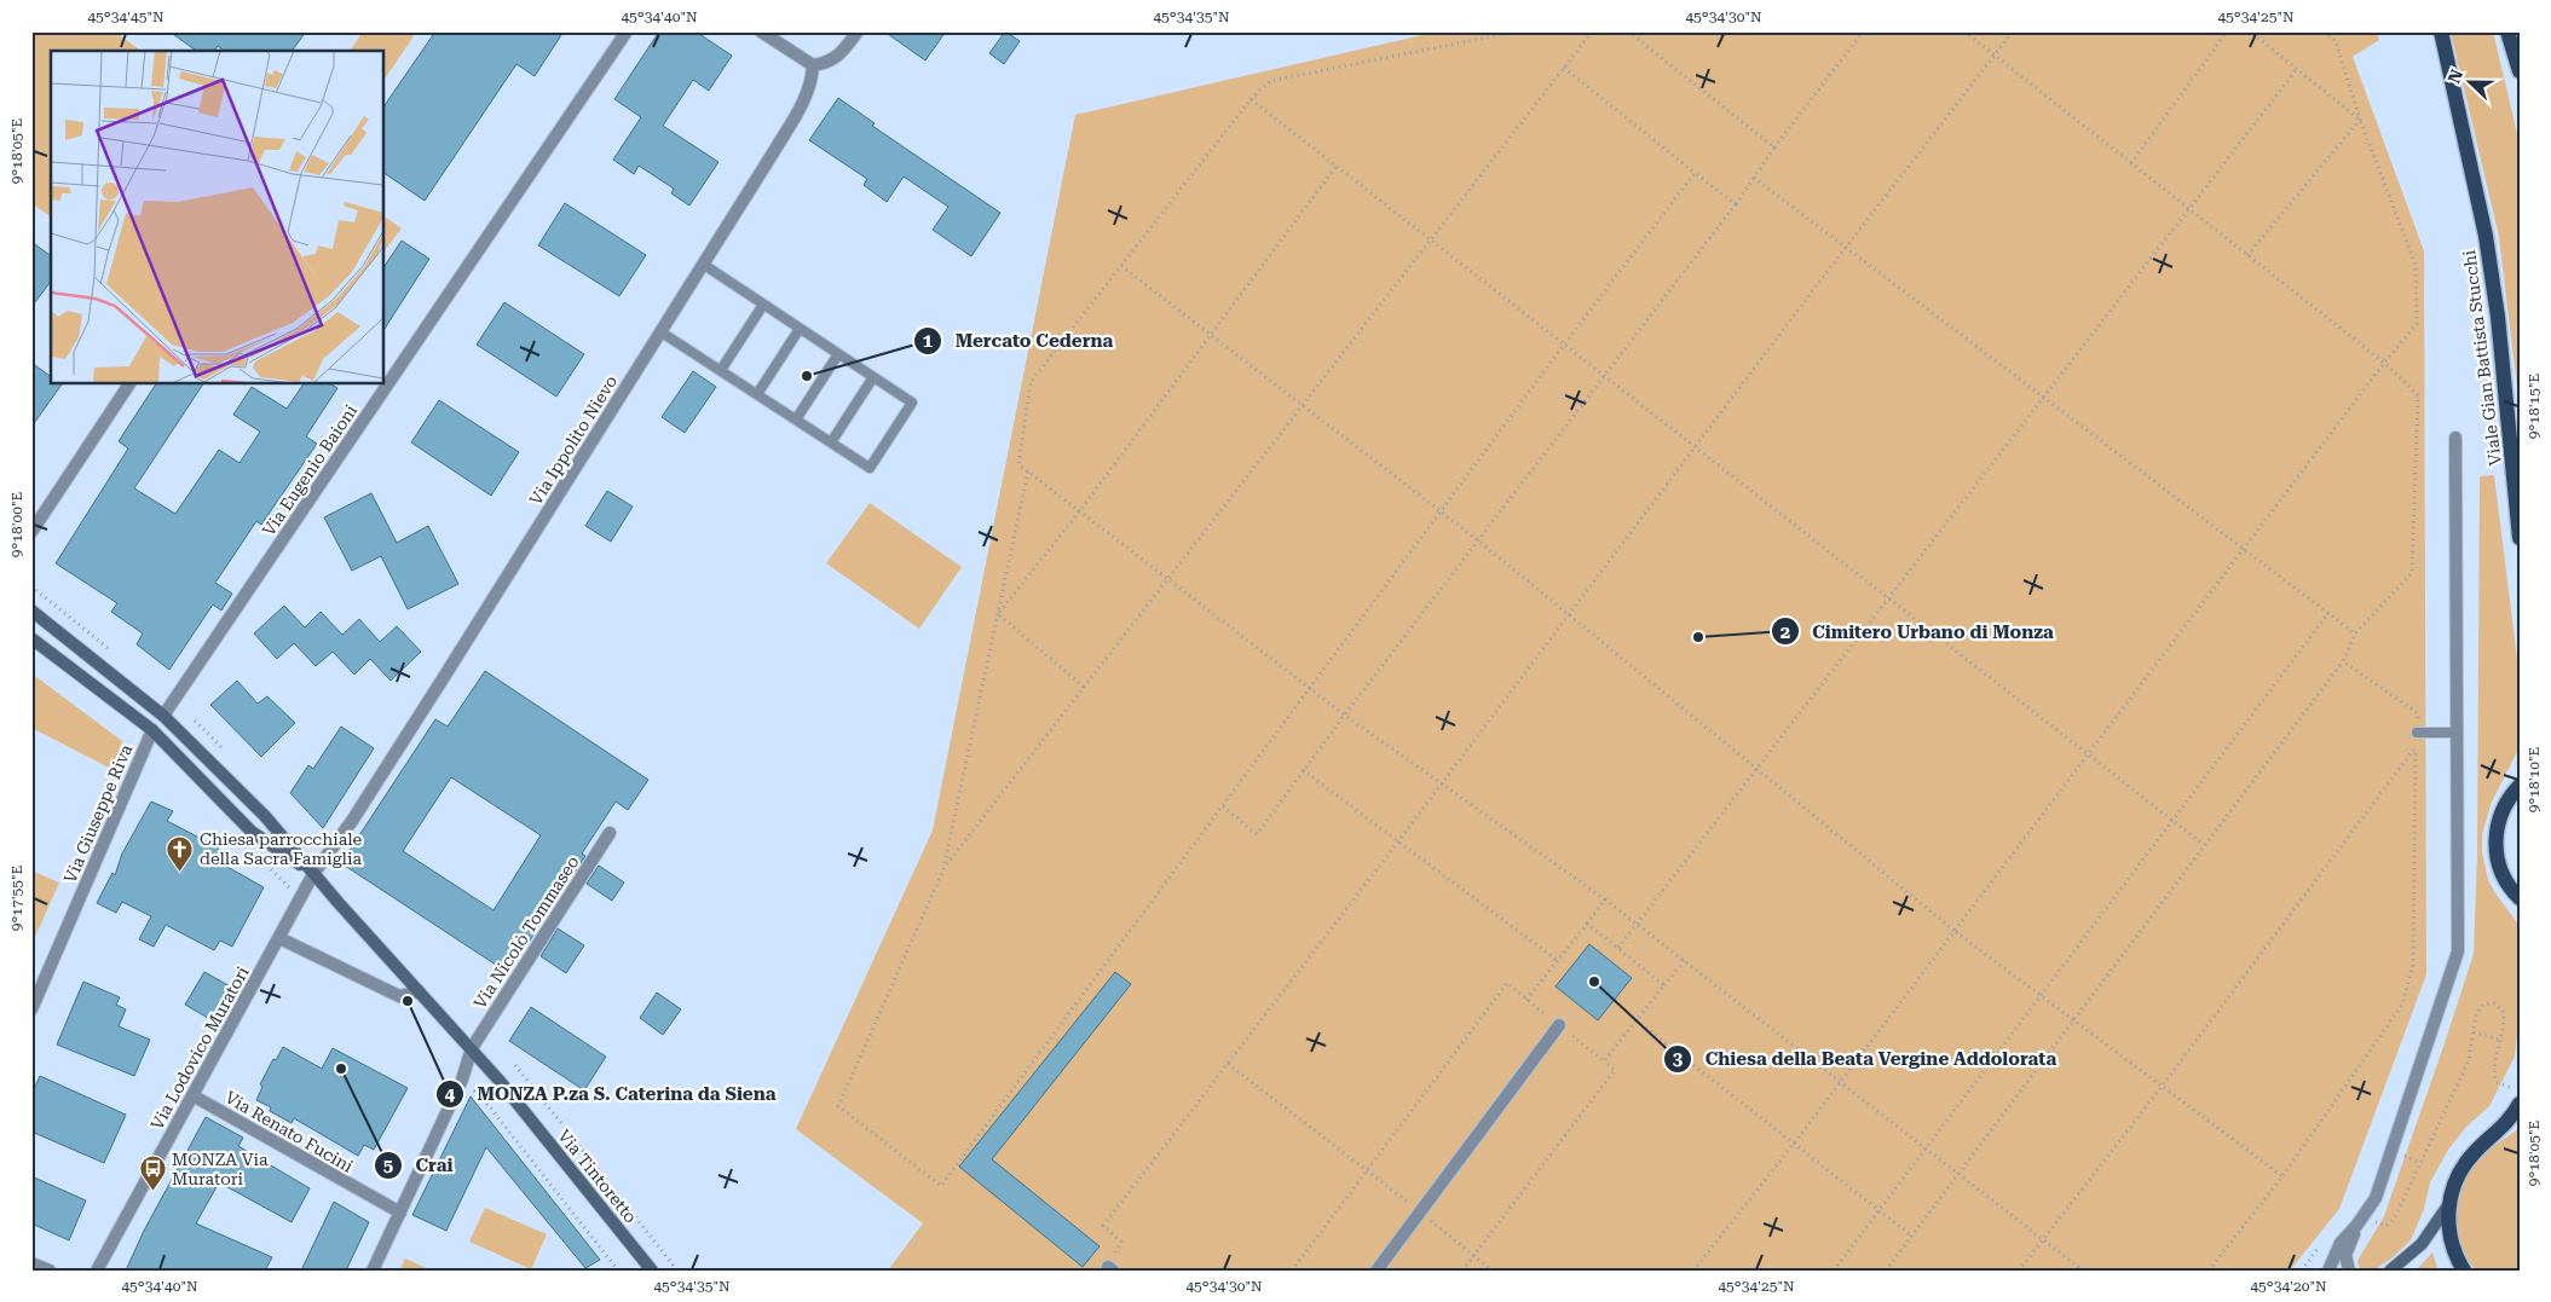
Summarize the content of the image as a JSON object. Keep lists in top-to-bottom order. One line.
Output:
{"streets":{"main road":["Viale Gian Battista Stucchi"],"street":["Via Ippolito Nievo","Via Eugenio Baioni","Via Giuseppe Riva","Via Nicolò Tommaseo","Via Lodovico Muratori","Via Renato Fucini","Via Tintoretto"]},"crossings":[["Via Ippolito Nievo","Via Lodovico Muratori"],["Via Ippolito Nievo","Via Tintoretto"],["Via Nicolò Tommaseo","Via Renato Fucini"],["Via Nicolò Tommaseo","Via Tintoretto"],["Via Lodovico Muratori","Via Renato Fucini"],["Via Lodovico Muratori","Via Tintoretto"]],"places":{"other":["Mercato Cederna","Cimitero Urbano di Monza","Chiesa della Beata Vergine Addolorata","MONZA P.za S. Caterina da Siena","Crai"],"church":["Chiesa parrocchiale della Sacra Famiglia"],"bus stop":["MONZA Via Muratori"]},"north":"left","coordinates":["45°34'45\"N","45°34'40\"N","45°34'35\"N","45°34'30\"N","45°34'25\"N","9°18'05\"E","9°18'15\"E","9°18'00\"E","9°18'10\"E","9°17'55\"E","45°34'20\"N"]}
